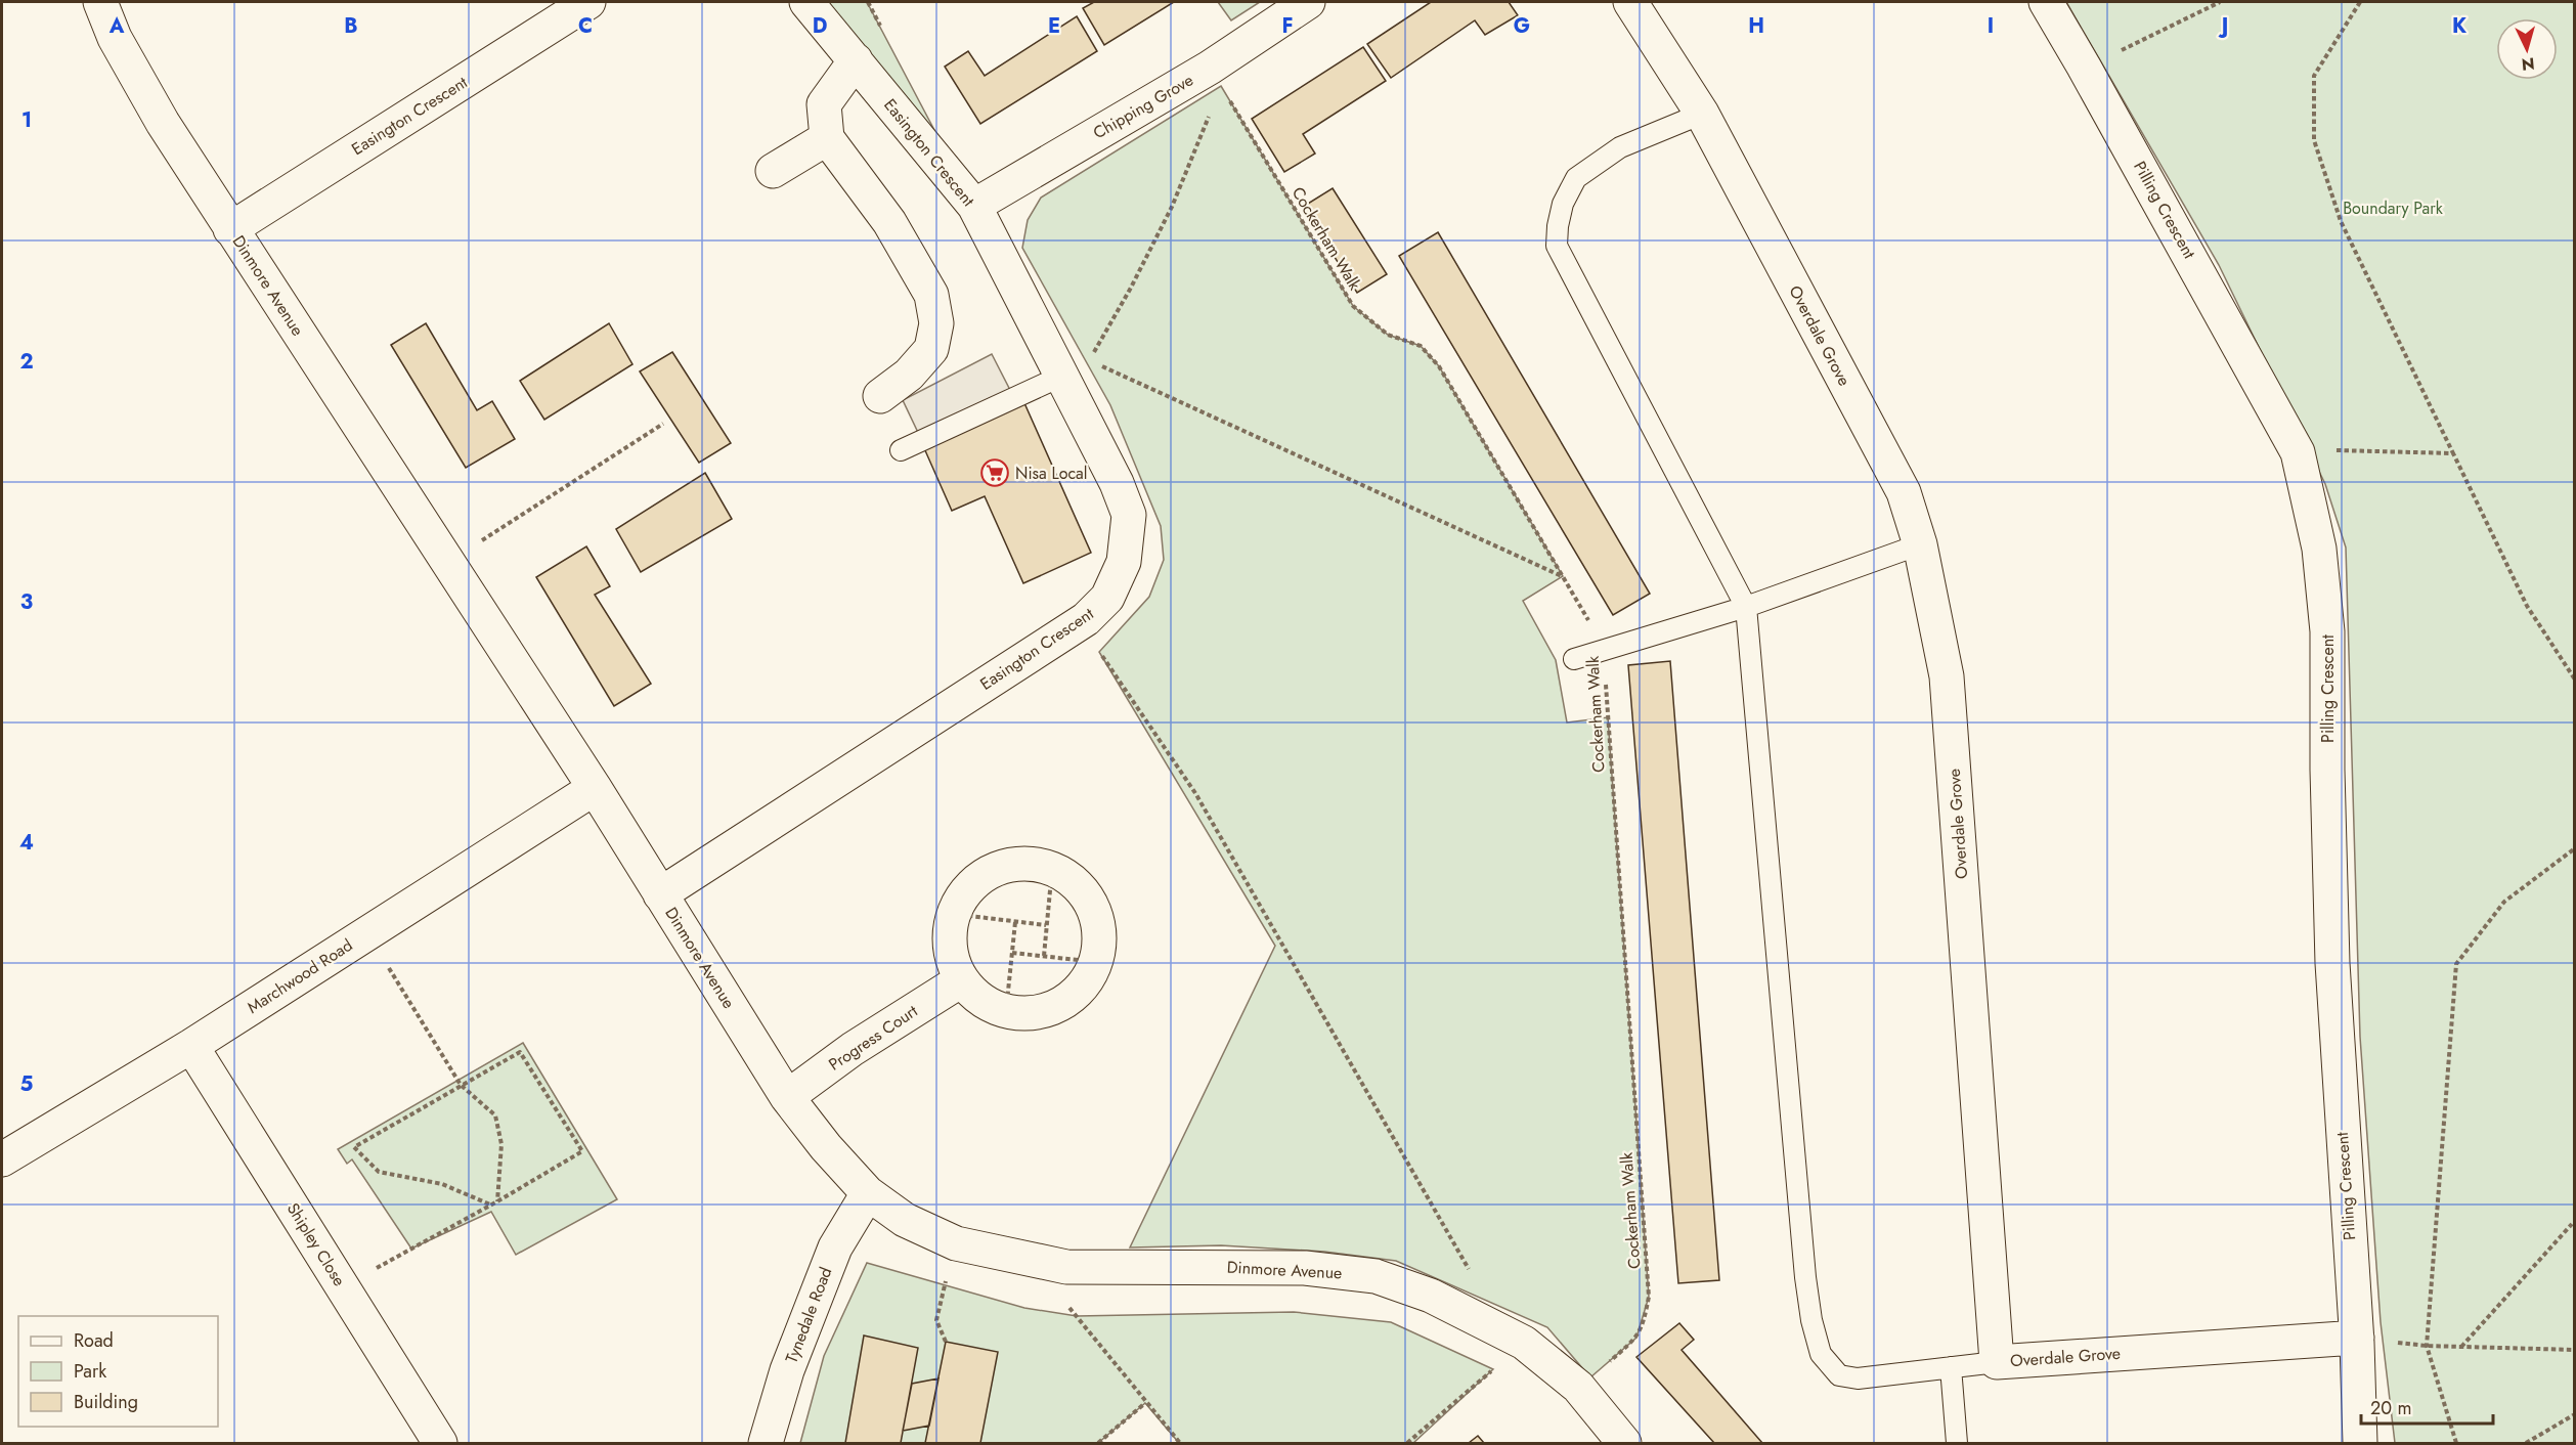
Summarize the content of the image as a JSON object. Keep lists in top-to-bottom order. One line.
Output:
{"streets":{"street":["Chipping Grove","Easington Crescent","Pilling Crescent","Dinmore Avenue","Overdale Grove","Marchwood Road","Progress Court","Shipley Close","Tynedale Road"],"path":["Cockerham Walk"]},"crossings":[["Chipping Grove","Easington Crescent"],["Chipping Grove","Cockerham Walk"],["Easington Crescent","Dinmore Avenue"],["Pilling Crescent","Overdale Grove"],["Cockerham Walk","Dinmore Avenue"],["Dinmore Avenue","Marchwood Road"],["Dinmore Avenue","Progress Court"],["Dinmore Avenue","Tynedale Road"],["Marchwood Road","Shipley Close"]],"parks":["Boundary Park"],"places":{"supermarket":["Nisa Local"]},"legend":["Road","Park","Building"],"scale_bar":"20 m","north":"bottom","grid":{"columns":["A","B","C","D","E","F","G","H","I","J","K"],"rows":["1","2","3","4","5"]}}
